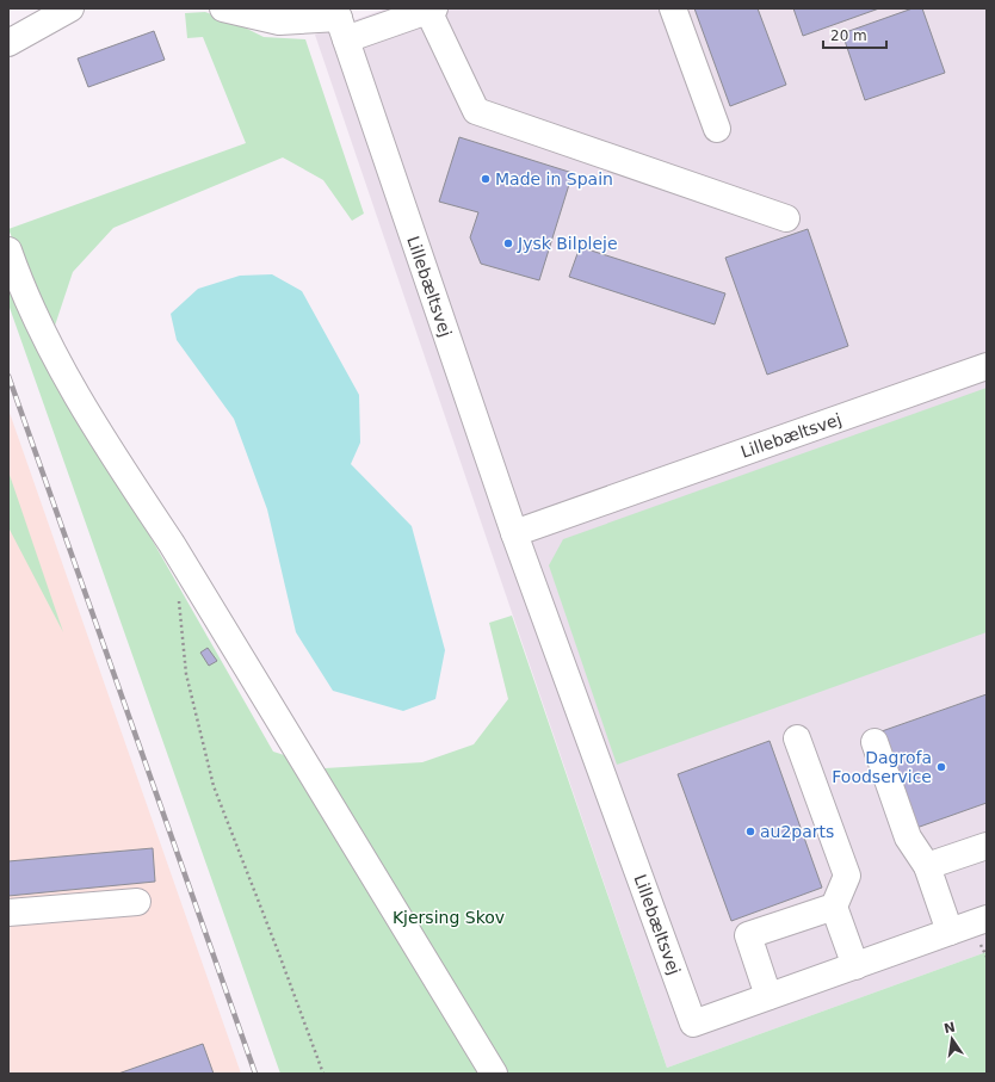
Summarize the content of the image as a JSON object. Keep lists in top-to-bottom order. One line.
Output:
{"streets":{"street":["Lillebæltsvej"]},"parks":["Kjersing Skov"],"places":["Made in Spain","Jysk Bilpleje","Dagrofa Foodservice","au2parts"],"scale_bar":"20 m","north":"top"}
